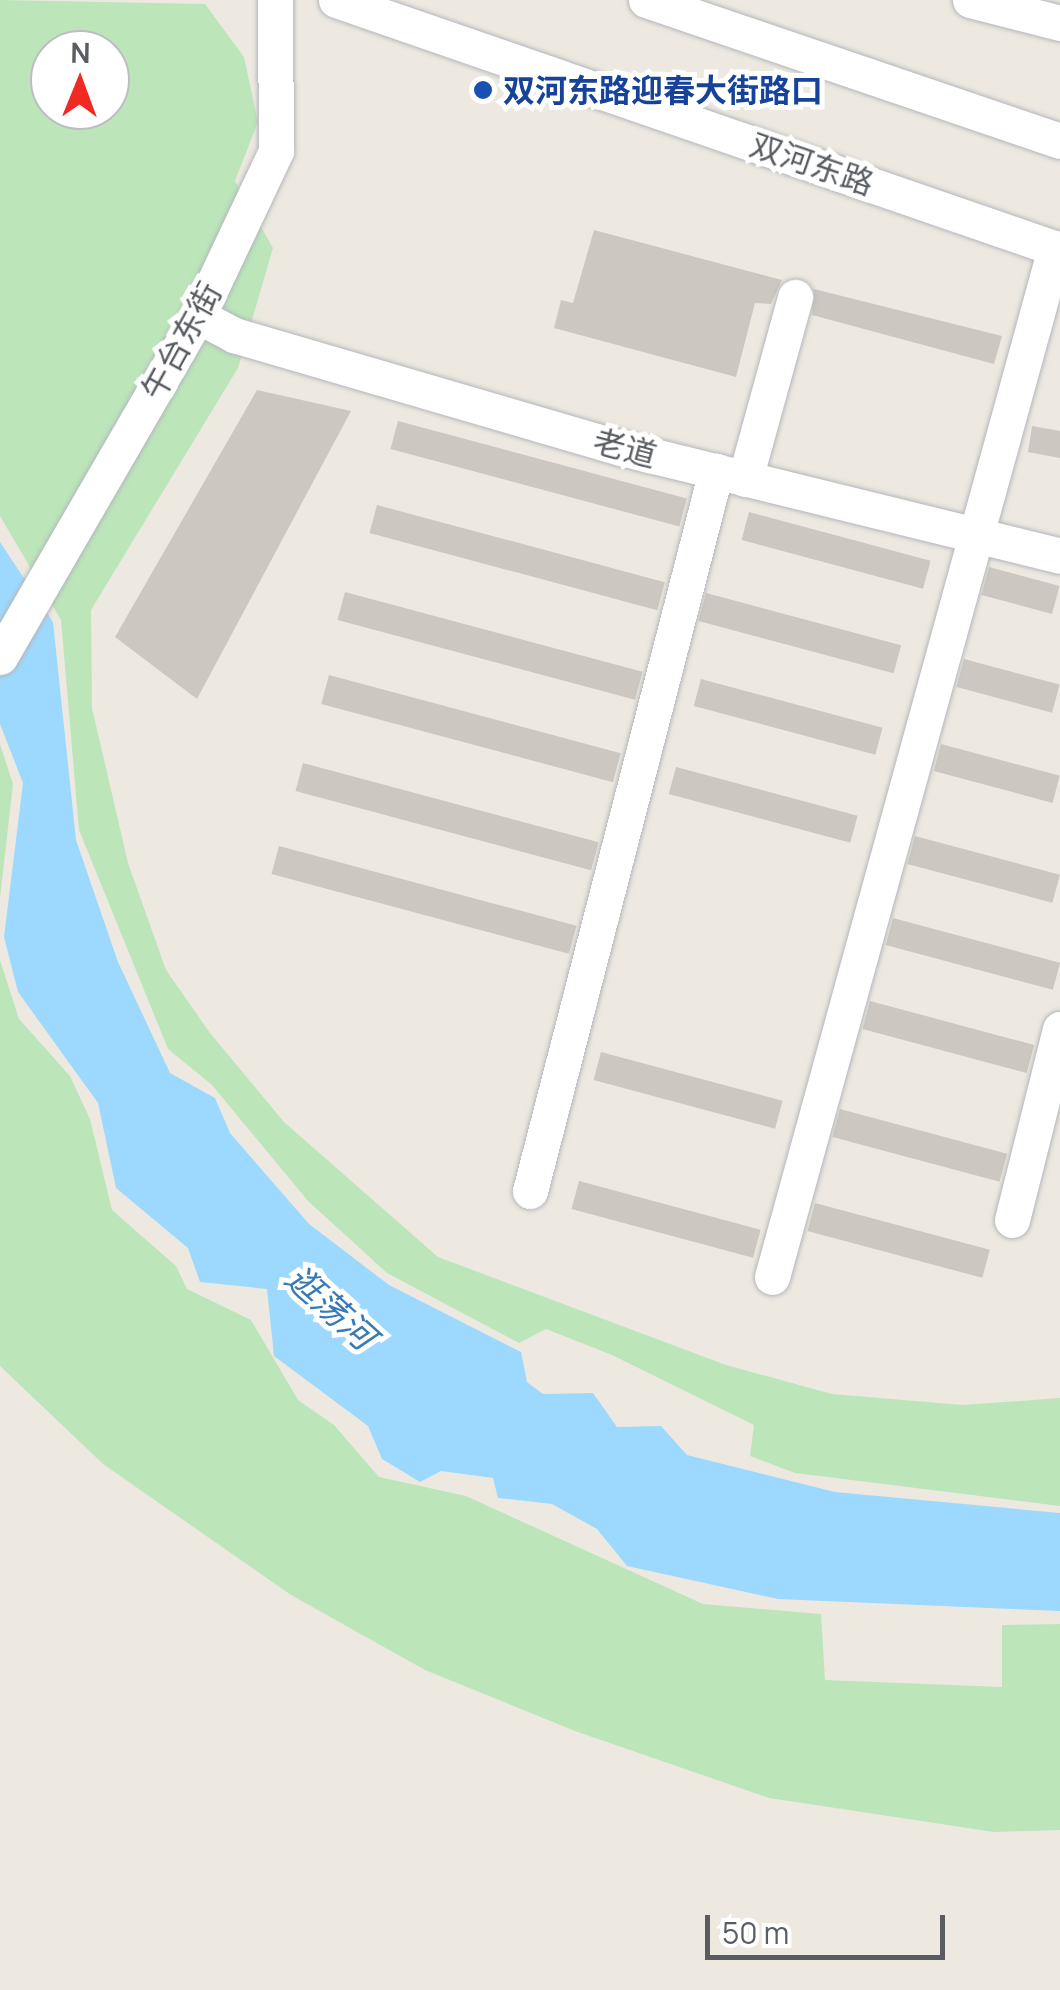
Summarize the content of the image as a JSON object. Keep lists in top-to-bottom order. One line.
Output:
{"streets":{"street":["双河东路","午台东街","老道"]},"crossings":[["午台东街","老道"]],"water":["逛荡河"],"places":["双河东路迎春大街路口"],"scale_bar":"50 m","north":"top"}
